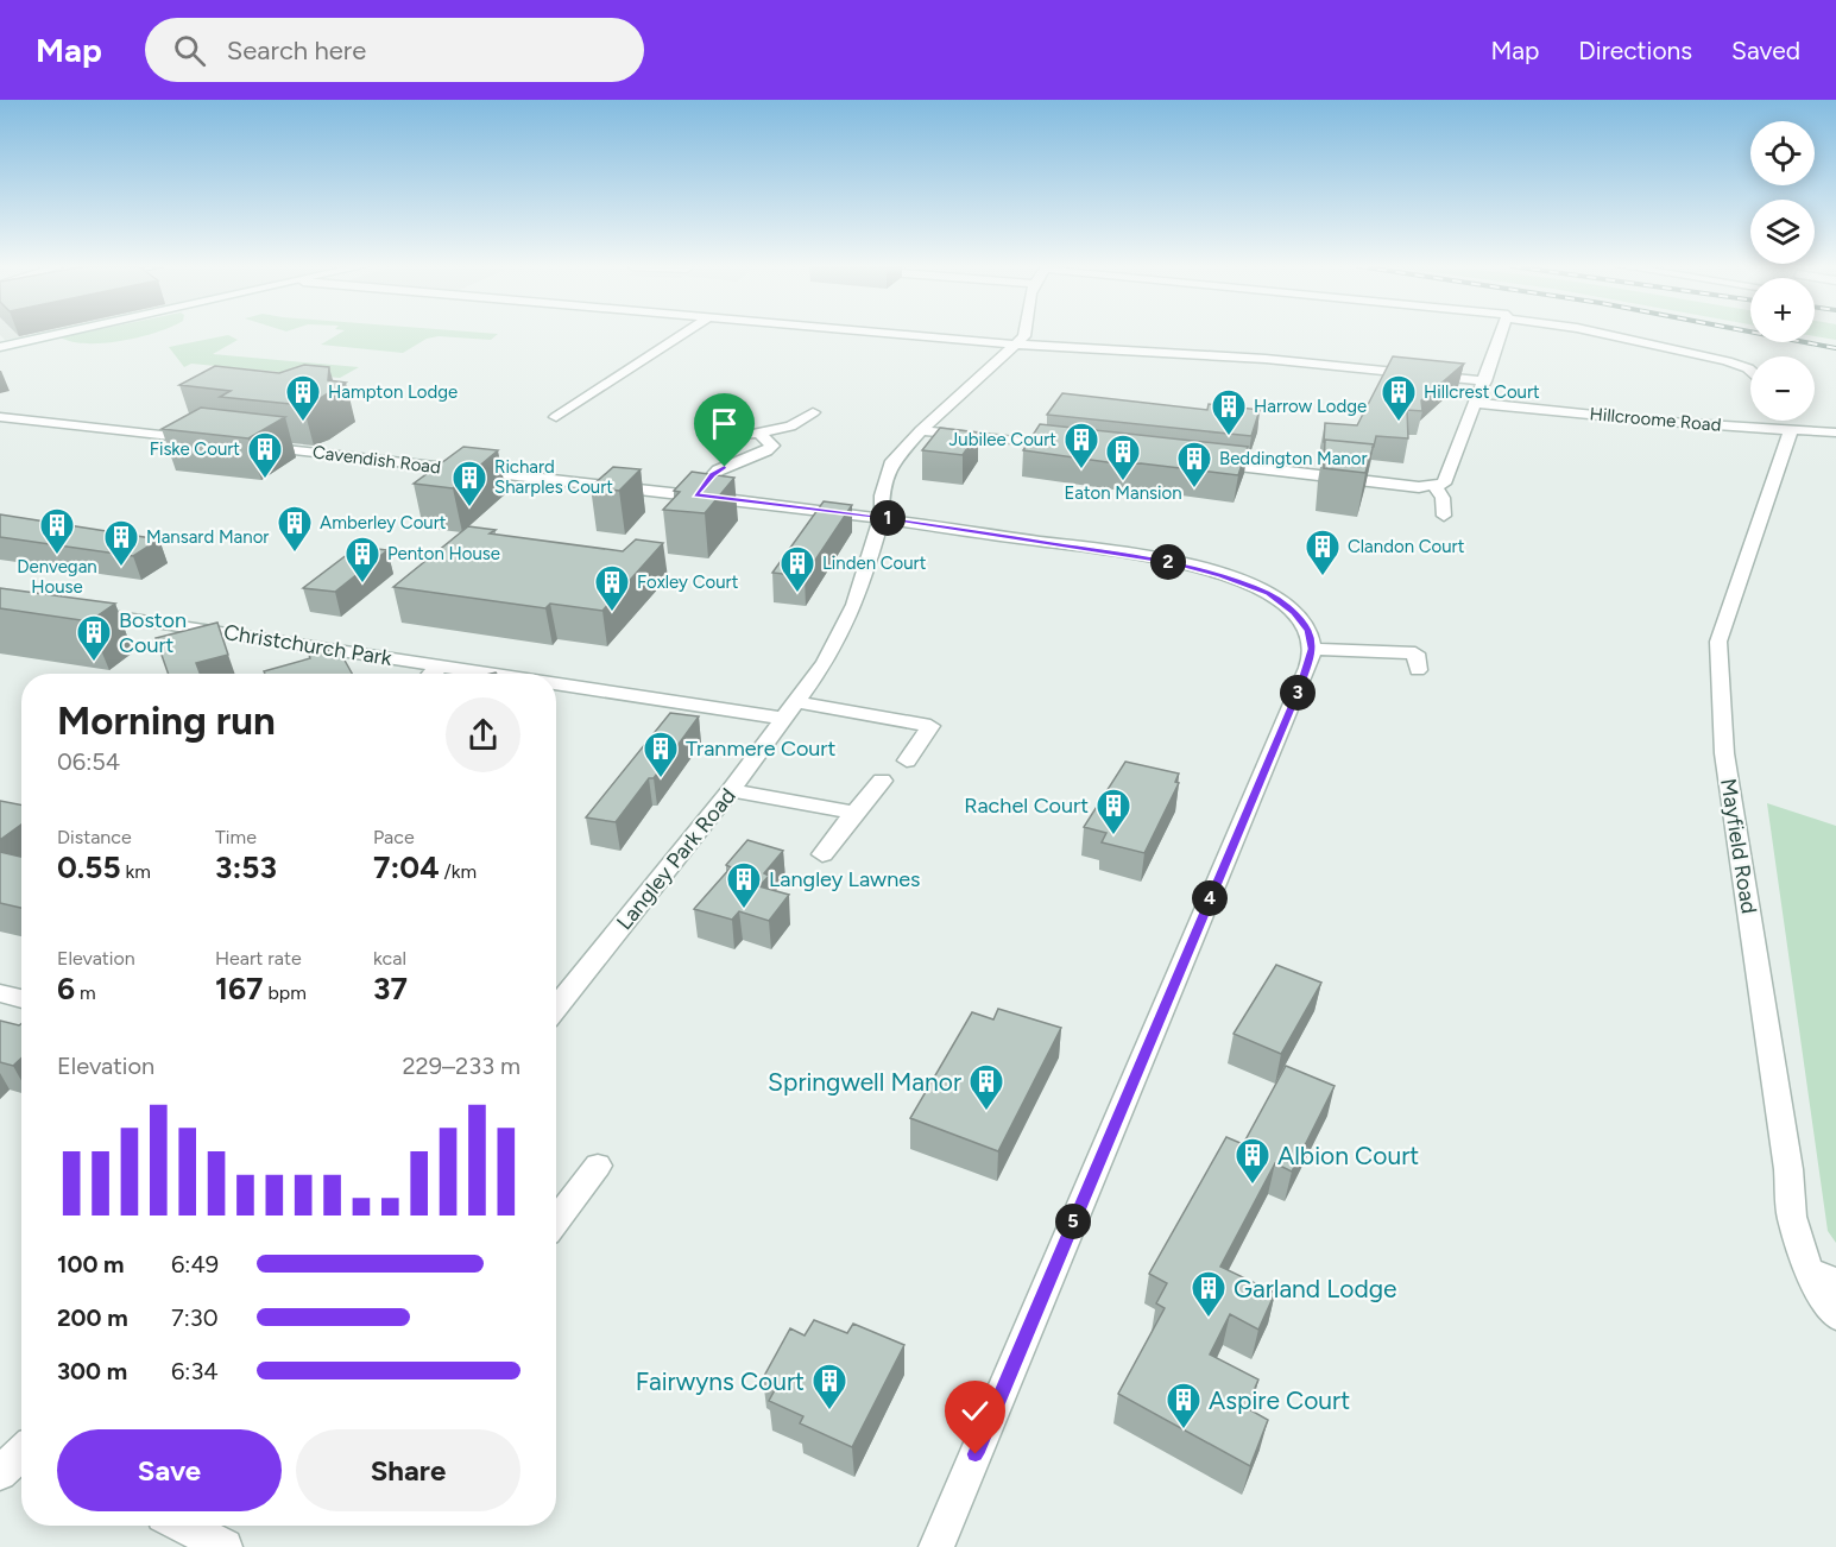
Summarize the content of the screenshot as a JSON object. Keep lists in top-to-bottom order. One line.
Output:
{"streets":{"street":["Hillcroome Road","Cavendish Road","Christchurch Park","Mayfield Road","Langley Park Road"]},"crossings":[["Hillcroome Road","Mayfield Road"],["Cavendish Road","Langley Park Road"],["Christchurch Park","Langley Park Road"]],"places":{"building":["Hampton Lodge","Hillcrest Court","Harrow Lodge","Jubilee Court","Fiske Court","Eaton Mansion","Beddington Manor","Richard Sharples Court","Amberley Court","Denvegan House","Mansard Manor","Clandon Court","Penton House","Linden Court","Foxley Court","Boston Court","Tranmere Court","Rachel Court","Langley Lawnes","Springwell Manor","Albion Court","Garland Lodge","Fairwyns Court","Aspire Court"]},"page":{"header":"Map","search":"Search here","nav":["Map","Directions","Saved"],"map_buttons":["+","−"],"pins":["1","2","3","4","5"],"heading":["Morning run","06:54"],"stats":[["Distance","0.55 km"],["Time","3:53"],["Pace","7:04 /km"],["Elevation","6 m"],["Heart rate","167 bpm"],["kcal","37"]],"chart":["Elevation","229–233 m"],"list":[{"name":"100 m","note":"6:49"},{"name":"200 m","note":"7:30"},{"name":"300 m","note":"6:34"}],"buttons":["Save","Share"]}}
